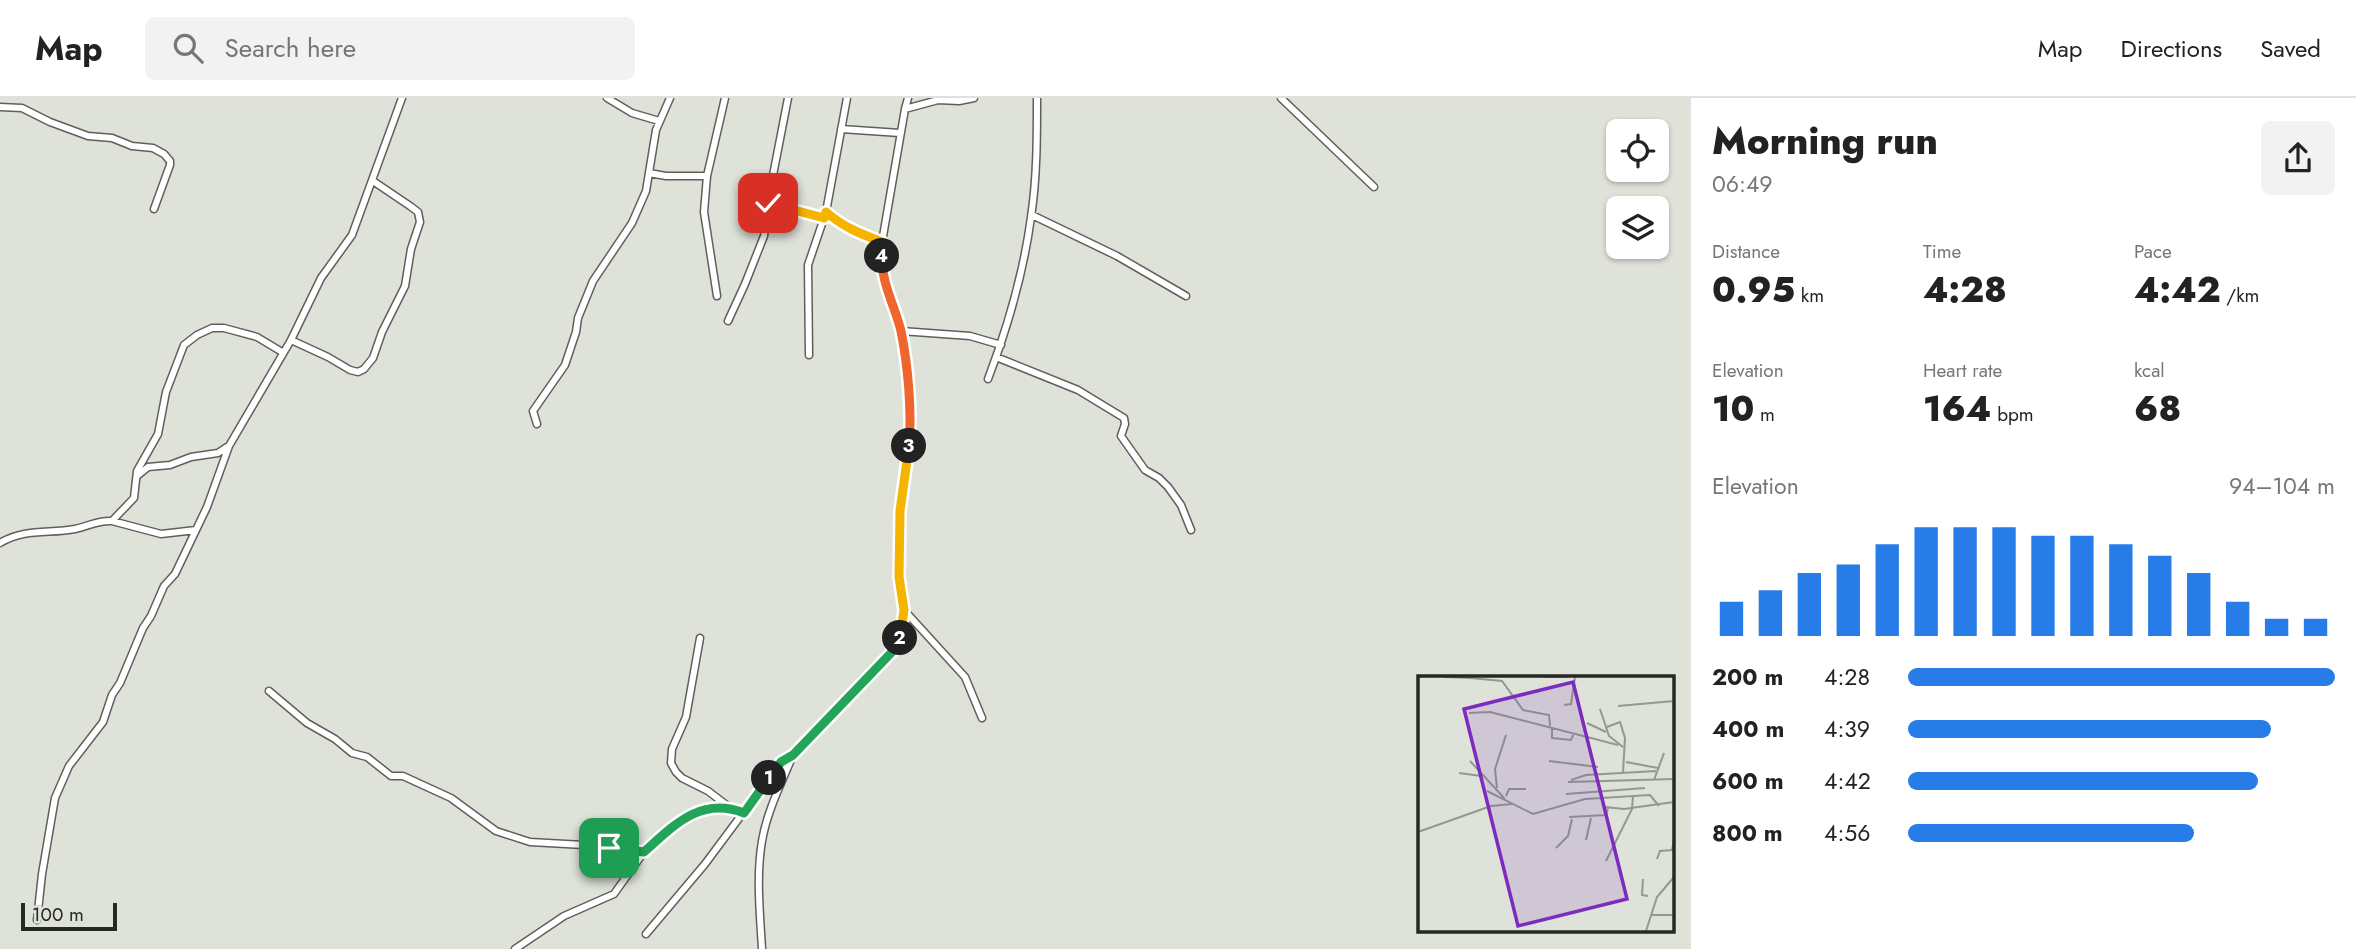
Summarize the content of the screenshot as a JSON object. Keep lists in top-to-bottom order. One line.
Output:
{"scale_bar":"100 m","page":{"header":"Map","search":"Search here","nav":["Map","Directions","Saved"],"heading":["Morning run","06:49"],"stats":[["Distance","0.95 km"],["Time","4:28"],["Pace","4:42 /km"],["Elevation","10 m"],["Heart rate","164 bpm"],["kcal","68"]],"pins":["4","3","2","1"],"chart":["Elevation","94–104 m"],"list":[{"name":"200 m","note":"4:28"},{"name":"400 m","note":"4:39"},{"name":"600 m","note":"4:42"},{"name":"800 m","note":"4:56"}],"scale":"100 m"}}
